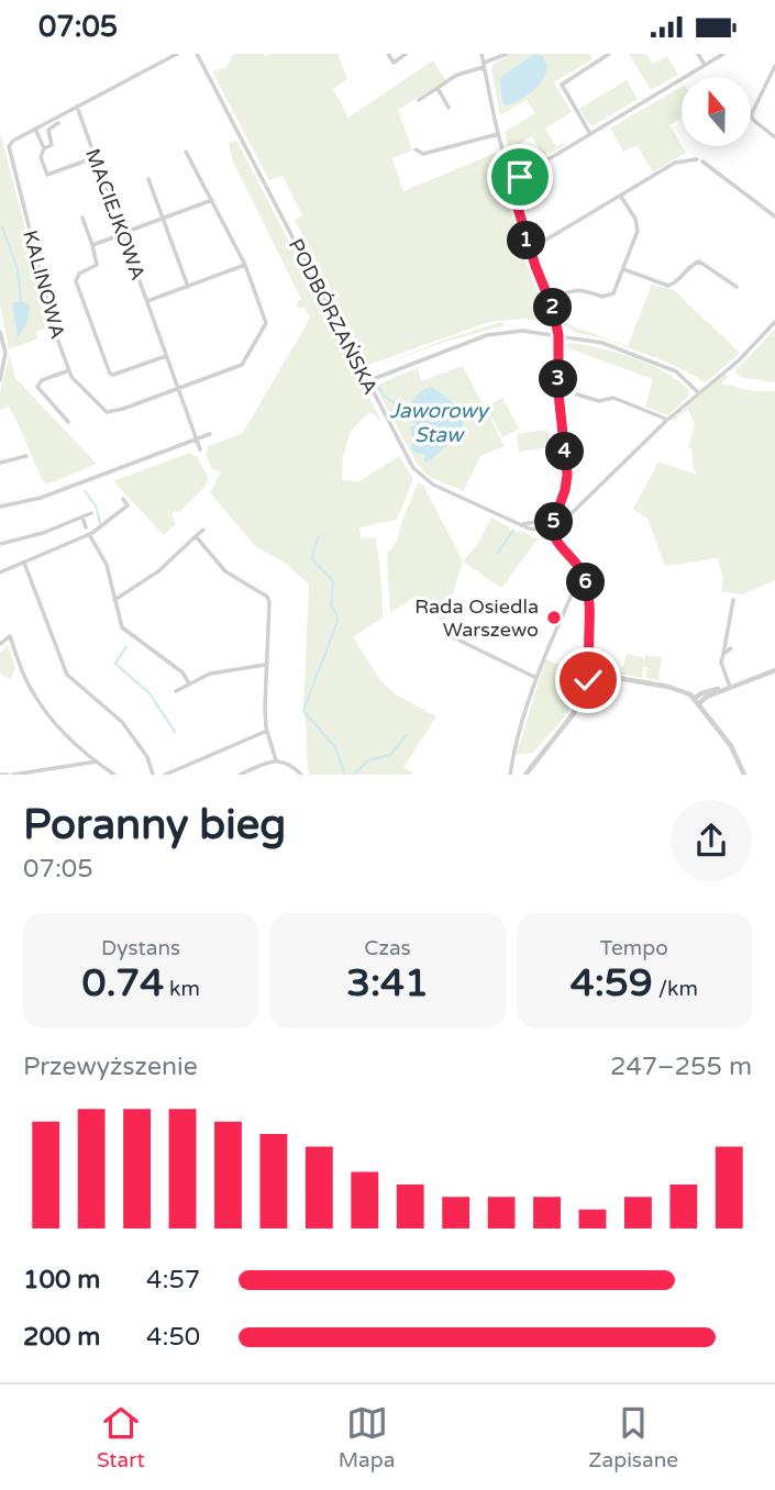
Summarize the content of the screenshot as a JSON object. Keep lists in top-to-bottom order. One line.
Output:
{"streets":{"street":["MACIEJKOWA","KALINOWA","PODBÓRZAŃSKA"]},"crossings":[["MACIEJKOWA","KALINOWA"]],"water":["Jaworowy Staw"],"places":["Rada Osiedla Warszewo"],"north":"top","page":{"status":"07:05","pins":["1","2","3","4","5","6"],"heading":["Poranny bieg","07:05"],"stats":[["Dystans","0.74 km"],["Czas","3:41"],["Tempo","4:59 /km"]],"chart":["Przewyższenie","247–255 m"],"list":[{"name":"100 m","note":"4:57"},{"name":"200 m","note":"4:50"}],"tabs":["Start","Mapa","Zapisane"]}}
